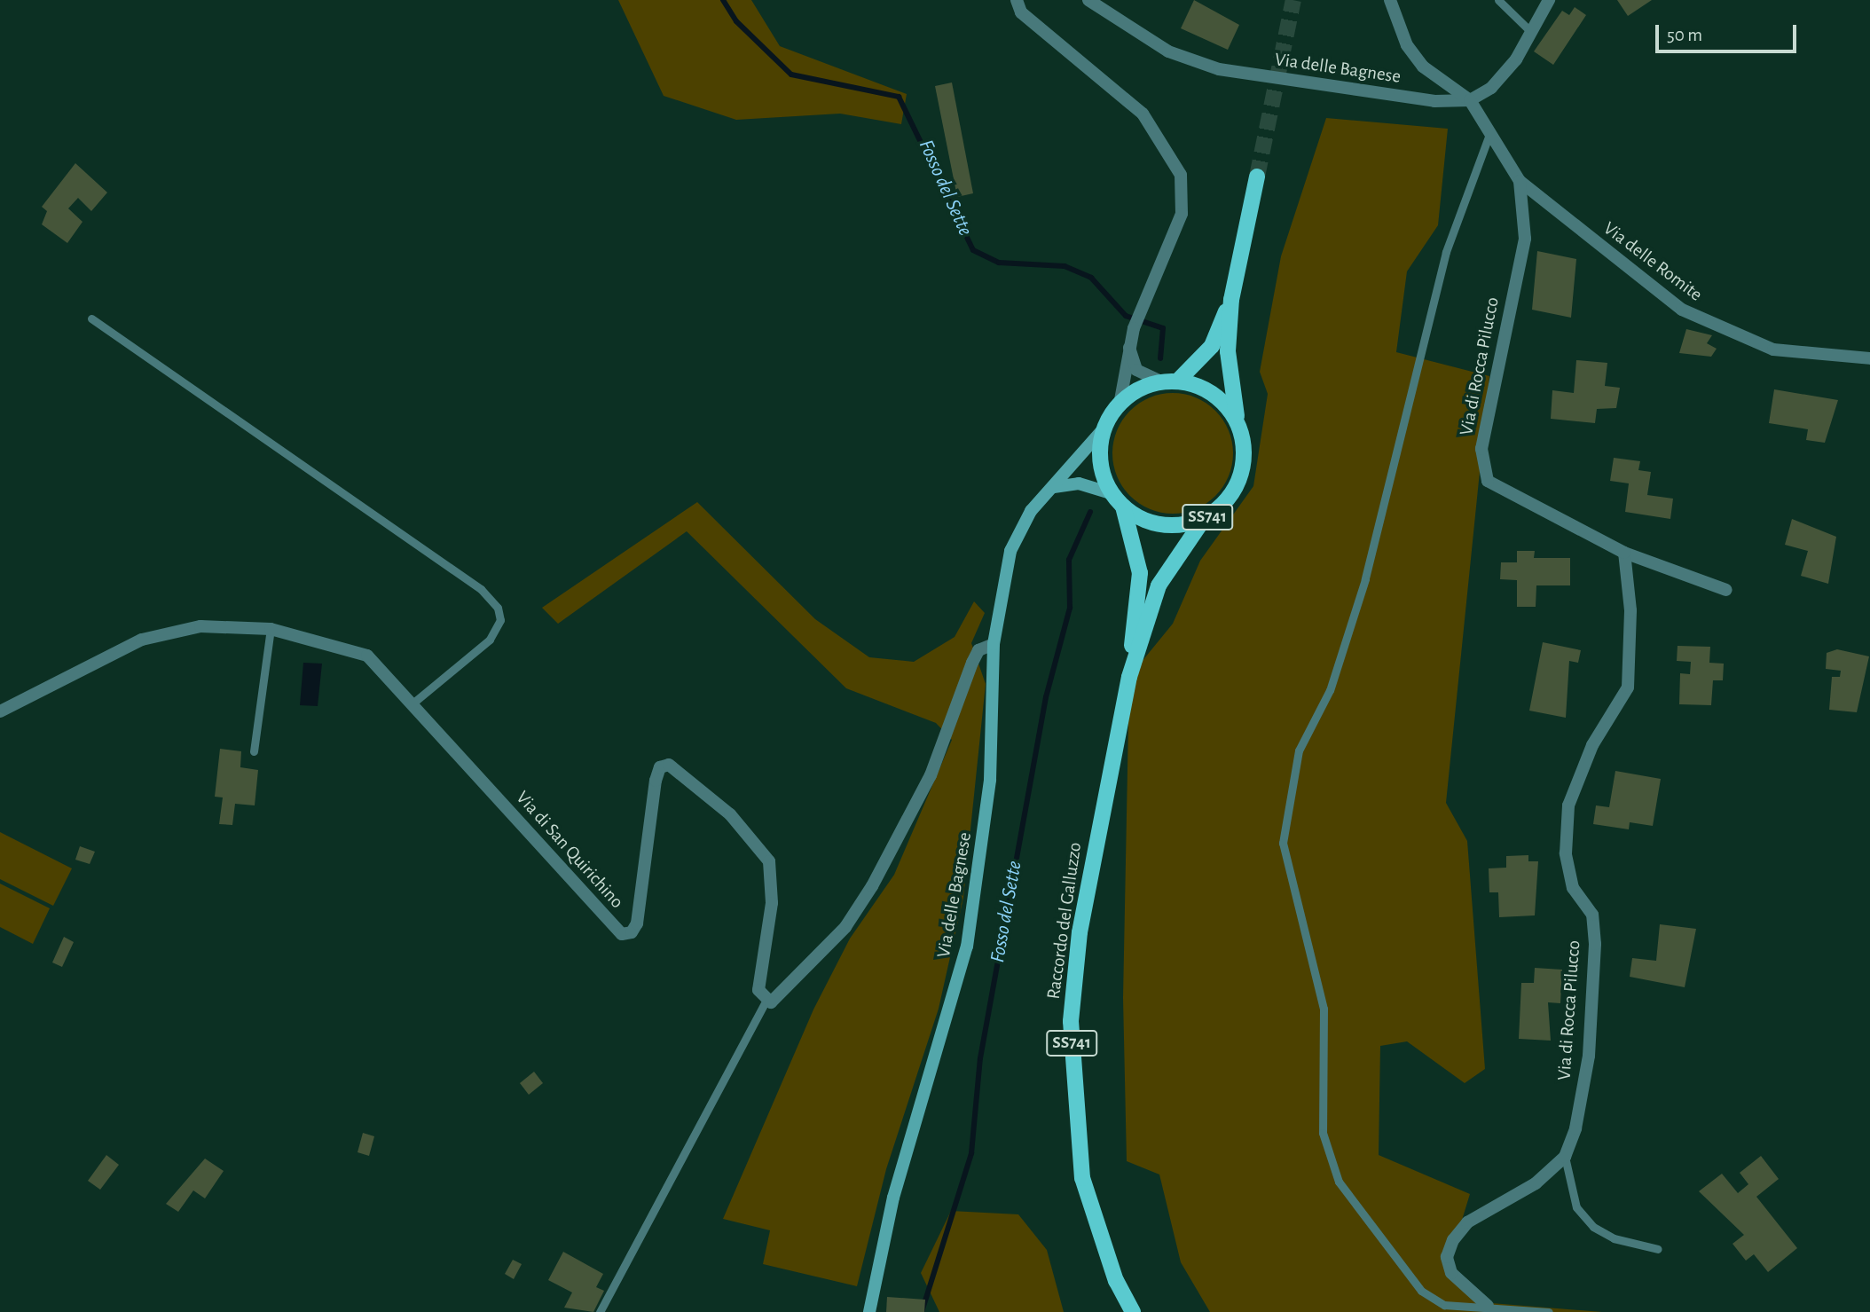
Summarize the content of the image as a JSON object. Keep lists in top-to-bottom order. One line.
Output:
{"streets":{"main road":["Via delle Bagnese","SS741","Raccordo del Galluzzo"],"street":["Via delle Romite","Via di Rocca Pilucco","Via di San Quirichino"]},"crossings":[["Via delle Bagnese","Via delle Romite"],["Via delle Bagnese","SS741"],["Via delle Bagnese","Raccordo del Galluzzo"],["Via delle Romite","Via di Rocca Pilucco"],["SS741","Raccordo del Galluzzo"]],"water":["Fosso del Sette"],"scale_bar":"50 m"}
